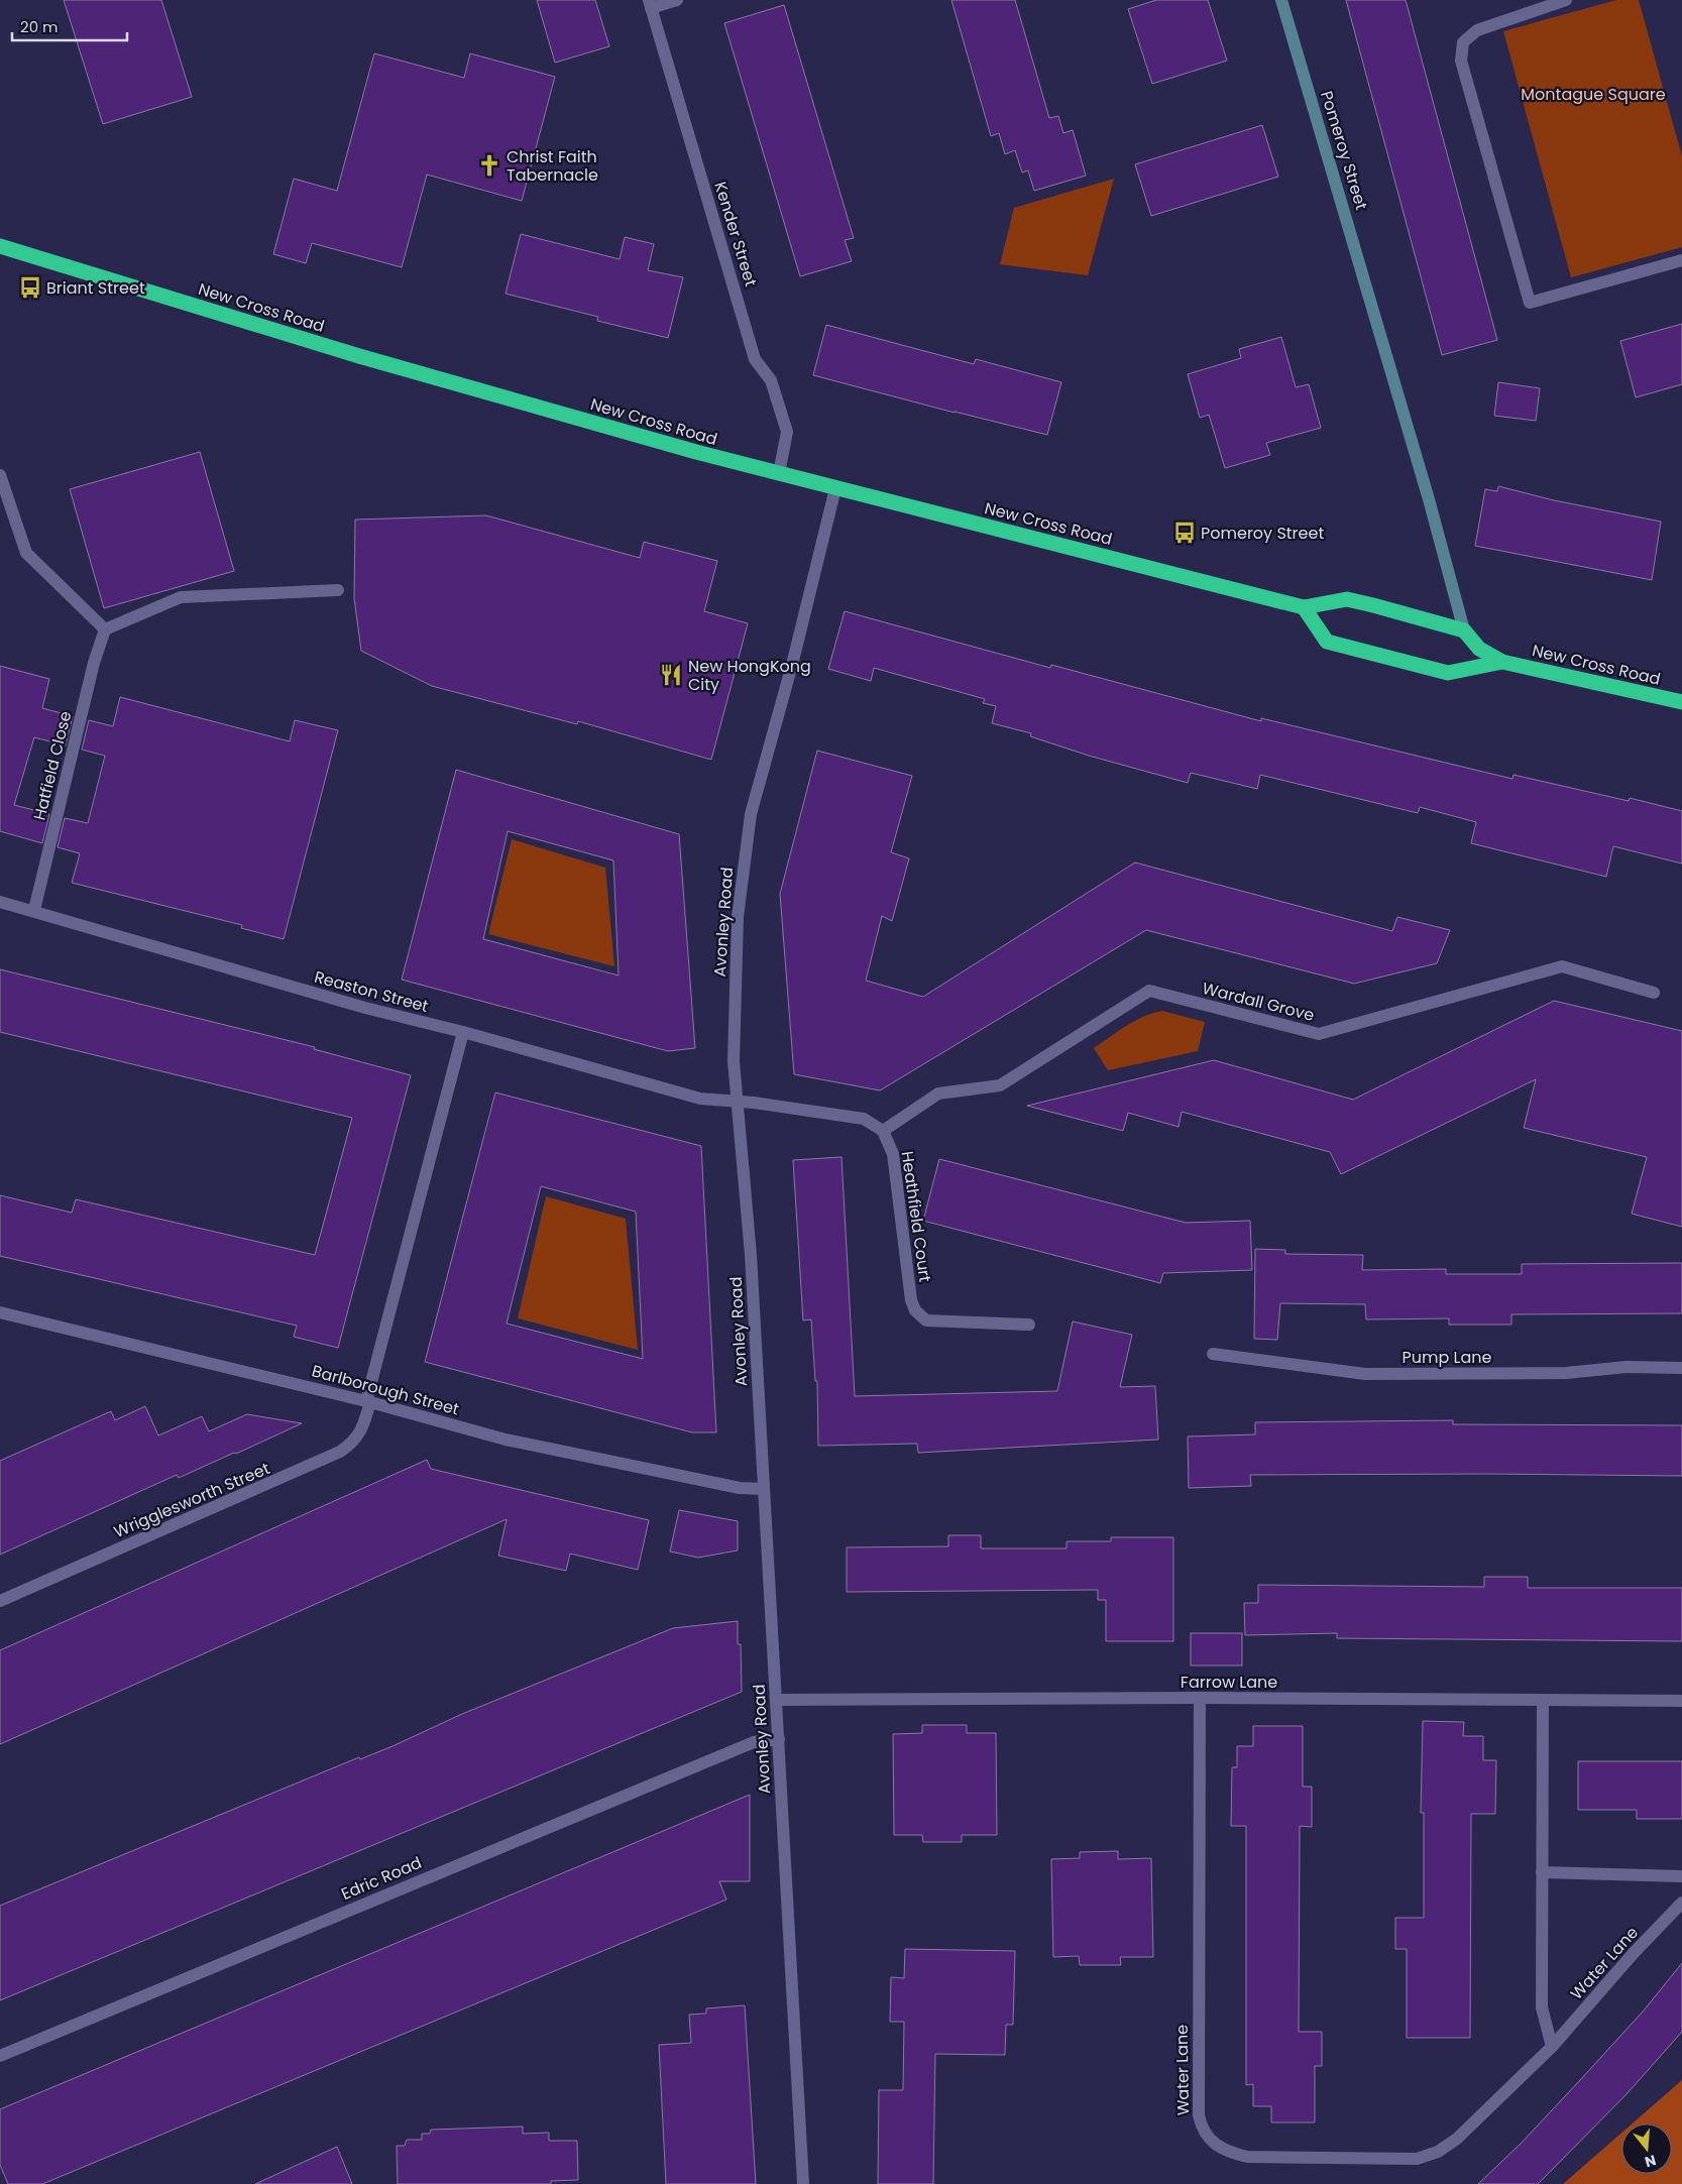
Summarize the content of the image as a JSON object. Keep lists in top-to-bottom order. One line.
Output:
{"streets":{"highway":["New Cross Road"],"main road":["Pomeroy Street"],"street":["Kender Street","Hatfield Close","Avonley Road","Reaston Street","Wardall Grove","Heathfield Court","Pump Lane","Barlborough Street","Wrigglesworth Street","Farrow Lane","Edric Road","Water Lane"]},"crossings":[["Pomeroy Street","New Cross Road"],["Kender Street","New Cross Road"],["New Cross Road","Avonley Road"],["Hatfield Close","Reaston Street"],["Avonley Road","Reaston Street"],["Avonley Road","Barlborough Street"],["Avonley Road","Farrow Lane"],["Avonley Road","Edric Road"],["Reaston Street","Wrigglesworth Street"],["Wardall Grove","Heathfield Court"],["Barlborough Street","Wrigglesworth Street"],["Farrow Lane","Water Lane"]],"parks":["Montague Square"],"places":{"church":["Christ Faith Tabernacle"],"bus stop":["Briant Street","Pomeroy Street"],"restaurant":["New HongKong City"]},"scale_bar":"20 m","north":"bottom"}
